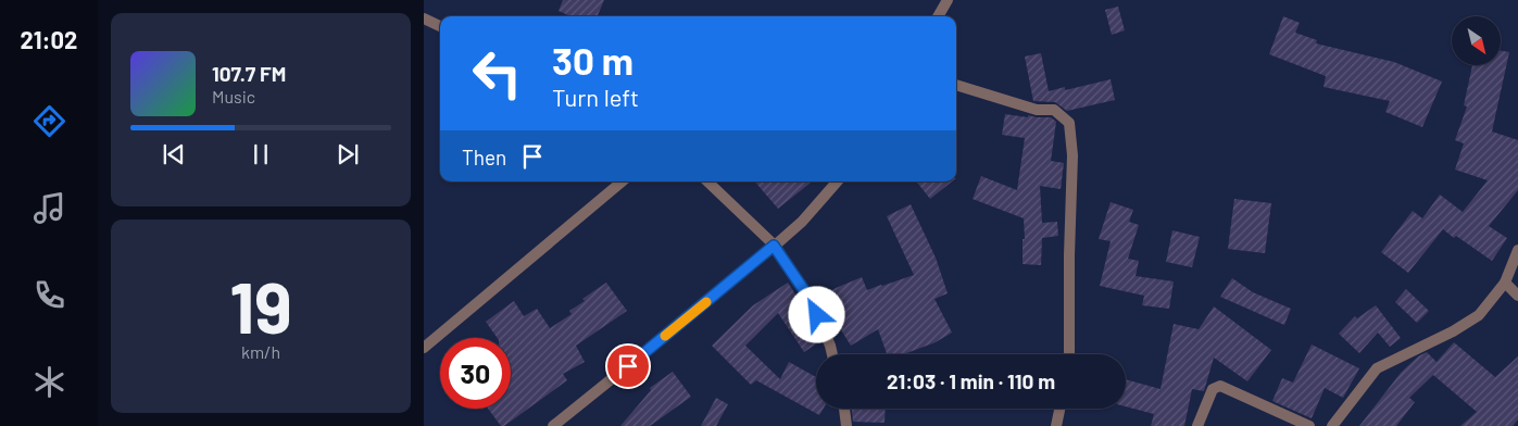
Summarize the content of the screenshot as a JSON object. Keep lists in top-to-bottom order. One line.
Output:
{"north":"bottom right","page":{"tabs":"21:02","turn":["30 m","Turn left"],"song":["107.7 FM","Music"],"then":"Then","tile":["19","km/h"],"limit":"30","trip":"21:03 · 1 min · 110 m"}}
